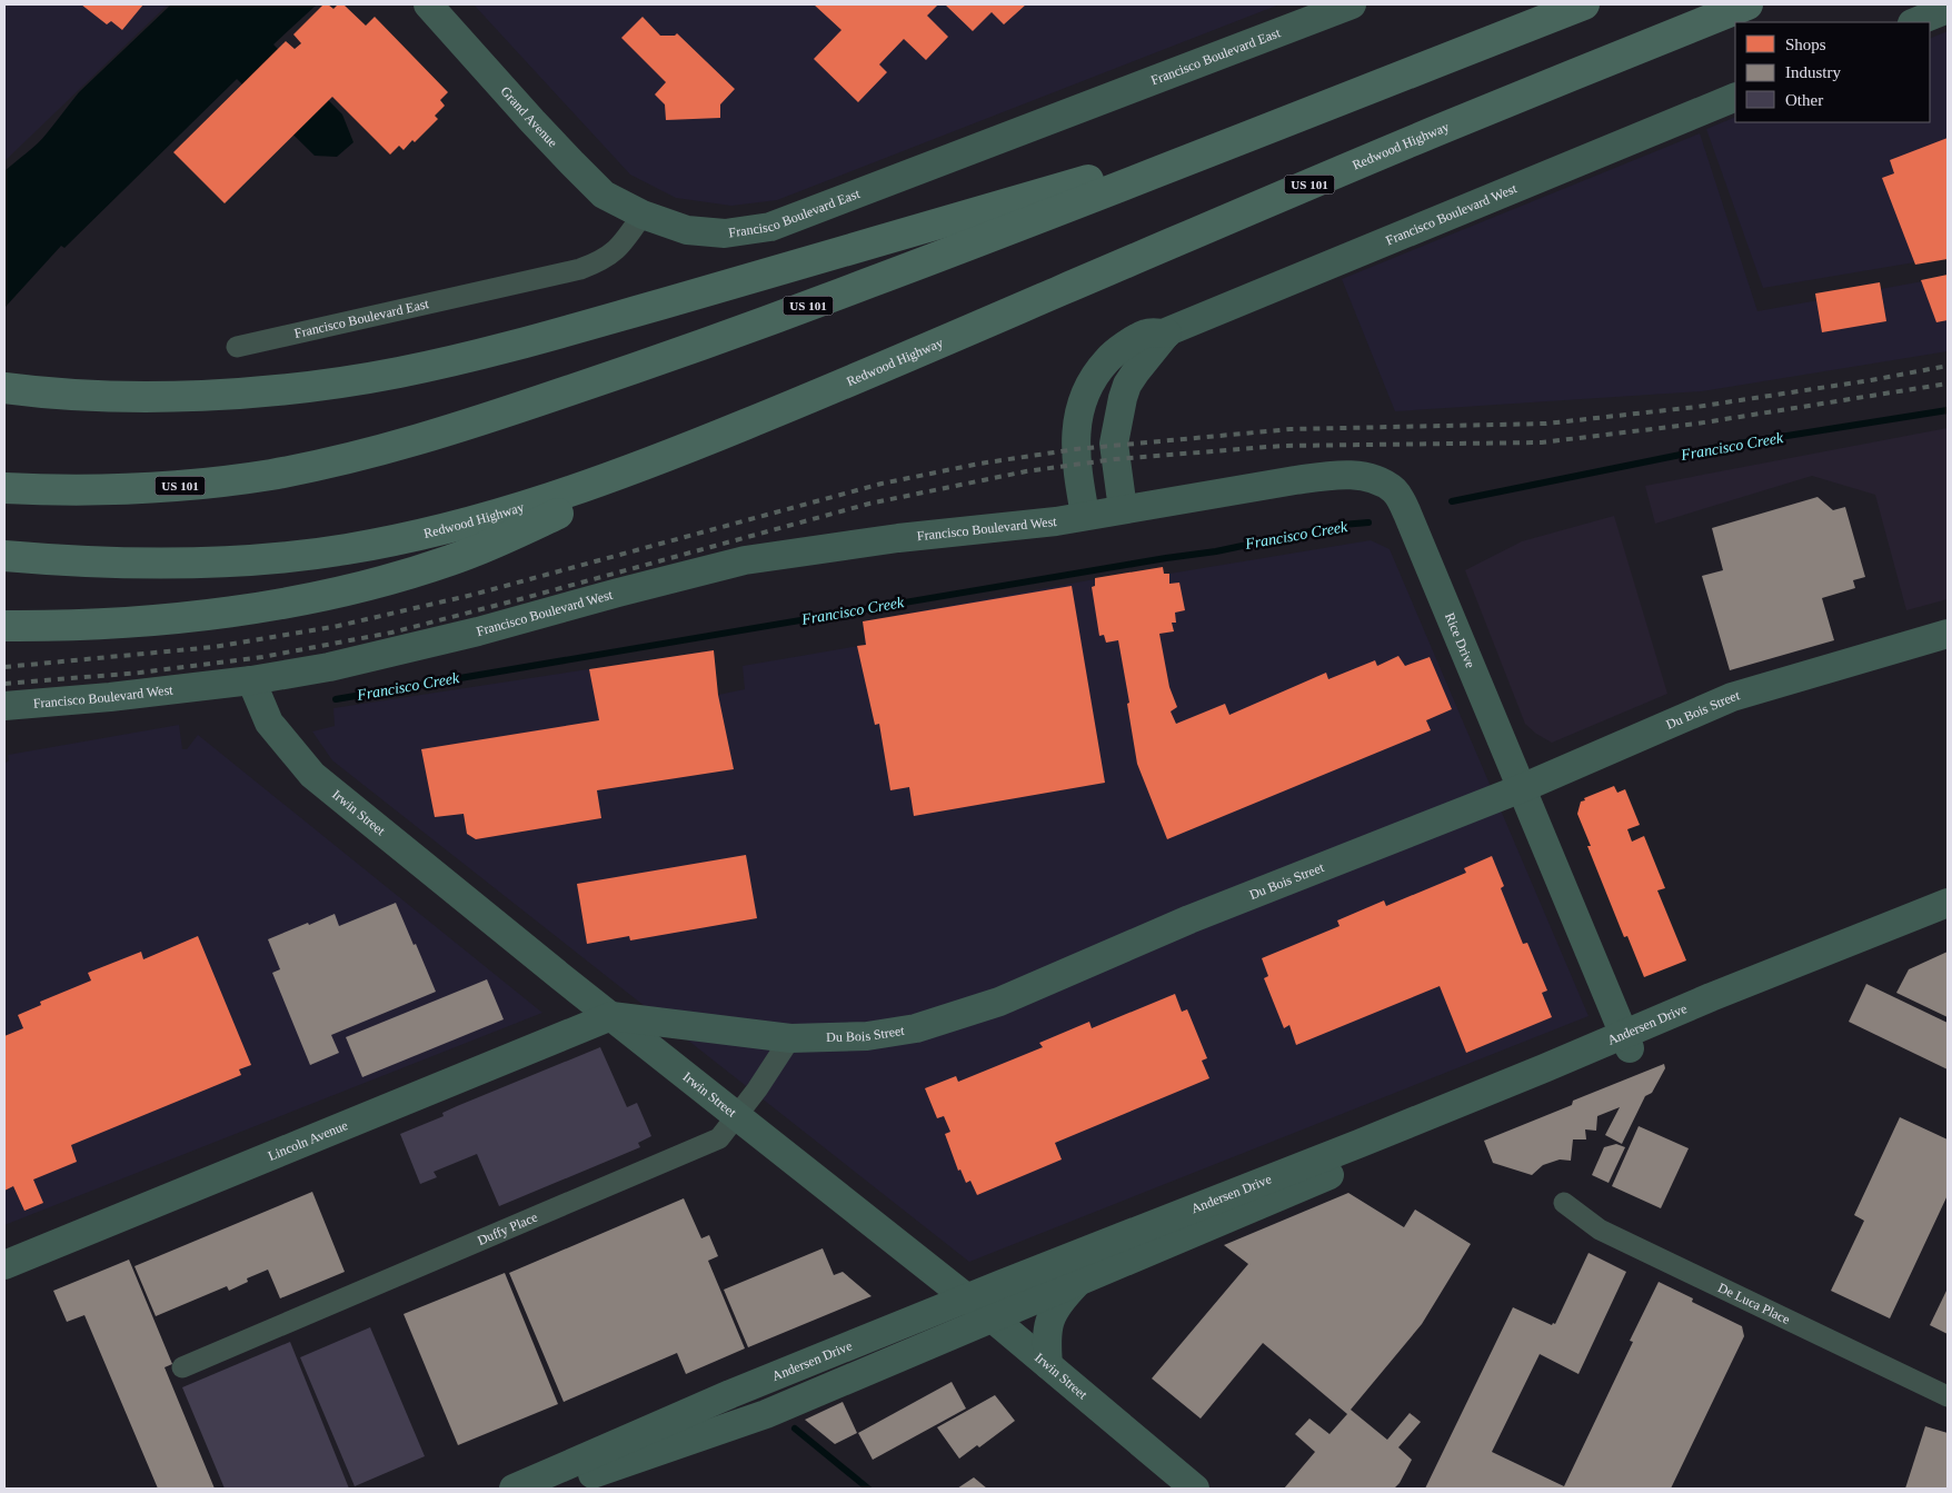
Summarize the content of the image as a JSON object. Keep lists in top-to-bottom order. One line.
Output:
{"streets":{"highway":["Redwood Highway","US 101"],"street":["Francisco Boulevard East","Grand Avenue","Francisco Boulevard West","Rice Drive","Du Bois Street","Irwin Street","Andersen Drive","Lincoln Avenue","Duffy Place","De Luca Place"]},"crossings":[["Francisco Boulevard East","Grand Avenue"],["Francisco Boulevard West","Rice Drive"],["Francisco Boulevard West","Irwin Street"],["Rice Drive","Du Bois Street"],["Rice Drive","Andersen Drive"],["Du Bois Street","Irwin Street"],["Du Bois Street","Lincoln Avenue"],["Du Bois Street","Duffy Place"],["Irwin Street","Andersen Drive"],["Irwin Street","Lincoln Avenue"],["Irwin Street","Duffy Place"]],"water":["Francisco Creek"],"legend":["Shops","Industry","Other"]}
